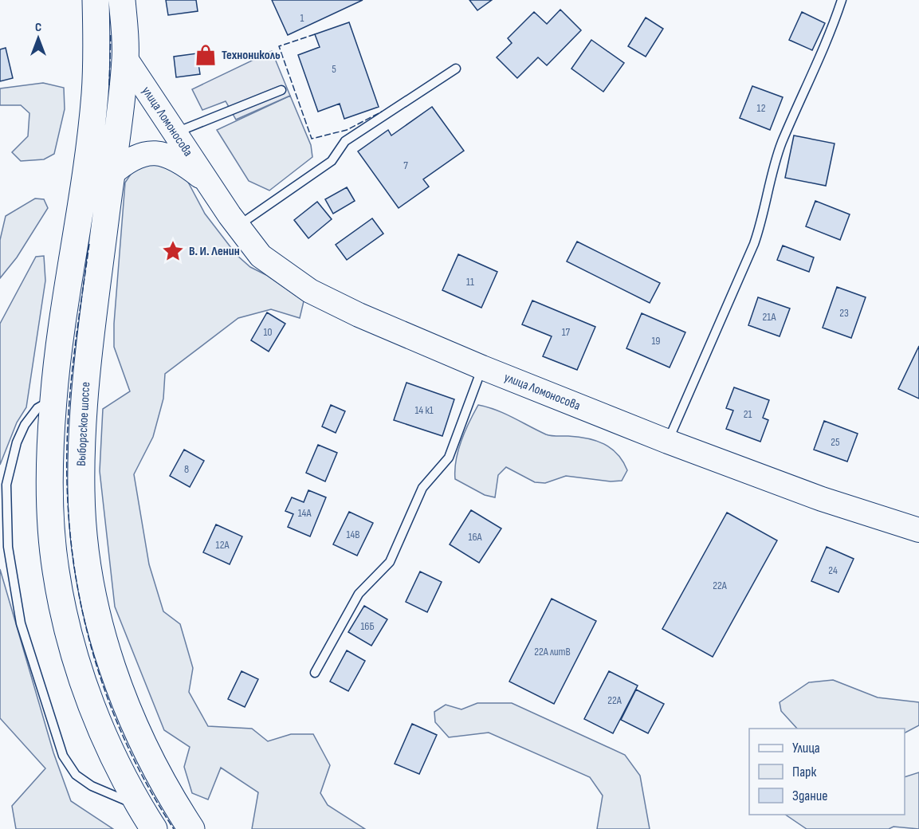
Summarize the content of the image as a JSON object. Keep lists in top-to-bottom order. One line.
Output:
{"streets":{"main road":["Выборгское шоссе"],"street":["улица Ломоносова"]},"crossings":[["улица Ломоносова","Выборгское шоссе"]],"places":{"shop":["Технониколь"],"place":["В. И. Ленин"]},"house_numbers":["1","5","12","7","11","23","21А","10","17","19","14 к1","21","25","8","14А","14В","16А","12А","24","22А","16Б","22А литВ","22А"],"legend":["Улица","Парк","Здание"],"north":"top"}
